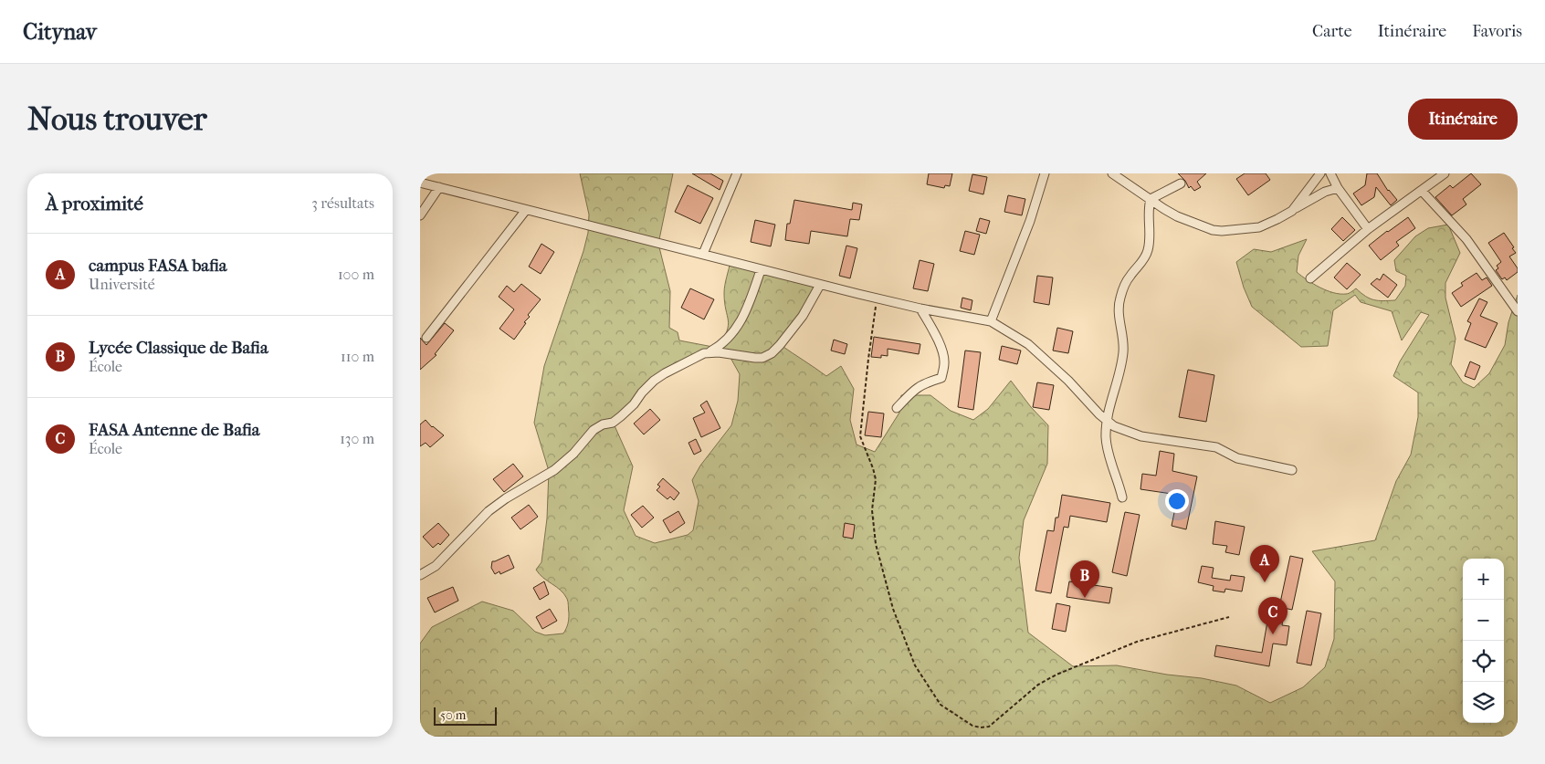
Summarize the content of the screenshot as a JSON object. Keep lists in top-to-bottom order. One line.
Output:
{"scale_bar":"50 m","page":{"header":"Citynav","nav":["Carte","Itinéraire","Favoris"],"buttons":"Itinéraire","title":"Nous trouver","heading":["À proximité","3 résultats"],"list":[{"mark":"A","name":"campus FASA bafia","note":"Université","value":"100 m"},{"mark":"B","name":"Lycée Classique de Bafia","note":"École","value":"110 m"},{"mark":"C","name":"FASA Antenne de Bafia","note":"École","value":"130 m"}],"pins":["A","B","C"],"map_buttons":["+","−"],"scale":"50 m"}}
